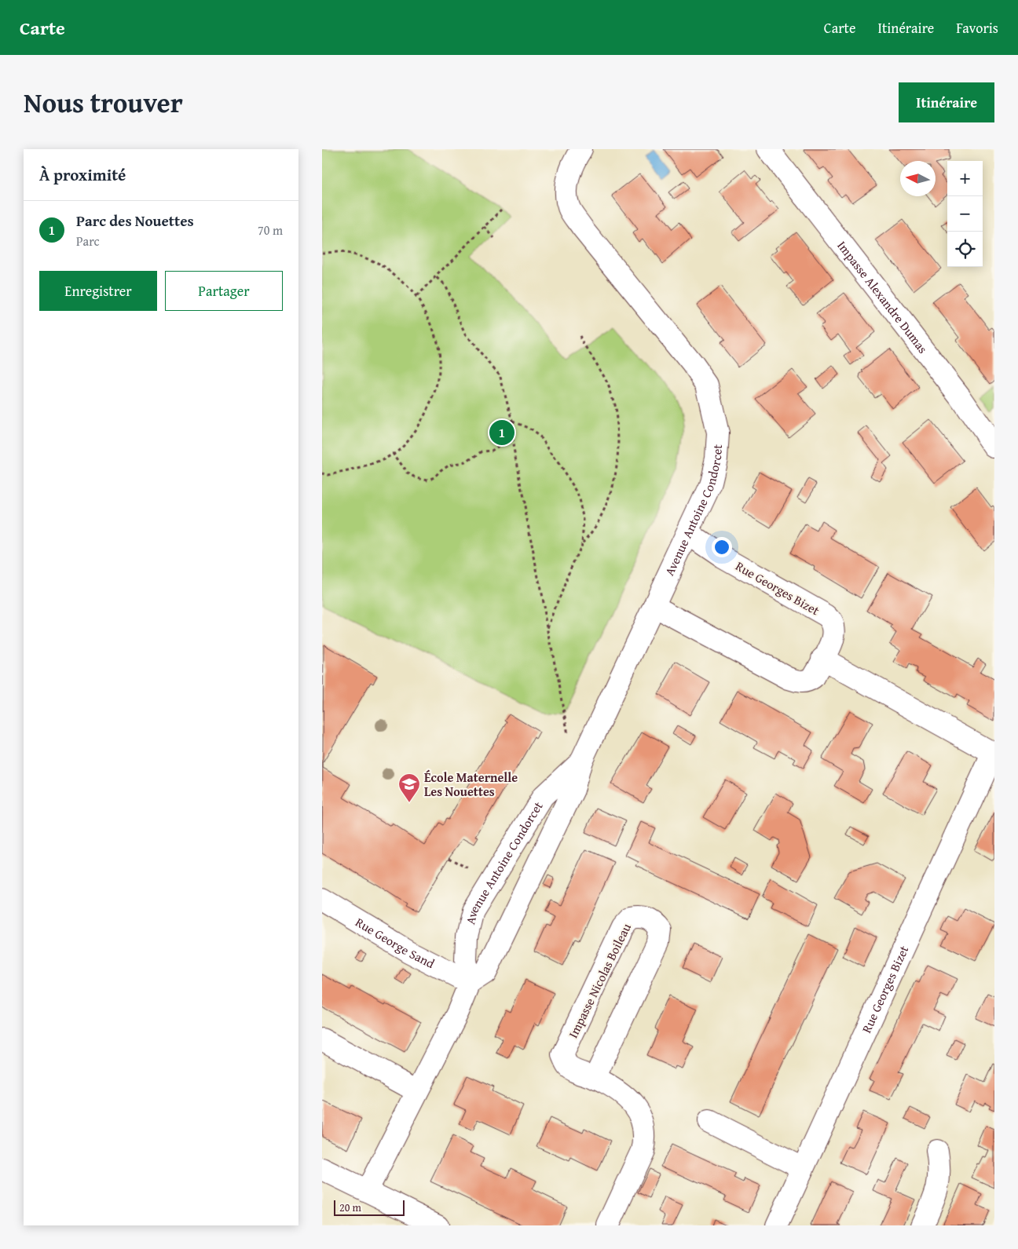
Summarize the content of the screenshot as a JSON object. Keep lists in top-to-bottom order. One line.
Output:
{"streets":{"street":["Impasse Alexandre Dumas","Avenue Antoine Condorcet","Rue Georges Bizet","Rue George Sand","Impasse Nicolas Boileau"]},"crossings":[["Avenue Antoine Condorcet","Rue Georges Bizet"],["Avenue Antoine Condorcet","Rue George Sand"]],"places":{"school or university":["École Maternelle Les Nouettes"]},"scale_bar":"20 m","north":"left","page":{"header":"Carte","nav":["Carte","Itinéraire","Favoris"],"title":"Nous trouver","buttons":["Itinéraire",["Enregistrer","Partager"]],"heading":"À proximité","map_buttons":["+","−"],"list":[{"mark":"1","name":"Parc des Nouettes","note":"Parc","value":"70 m"}],"pins":"1","scale":"20 m"}}
